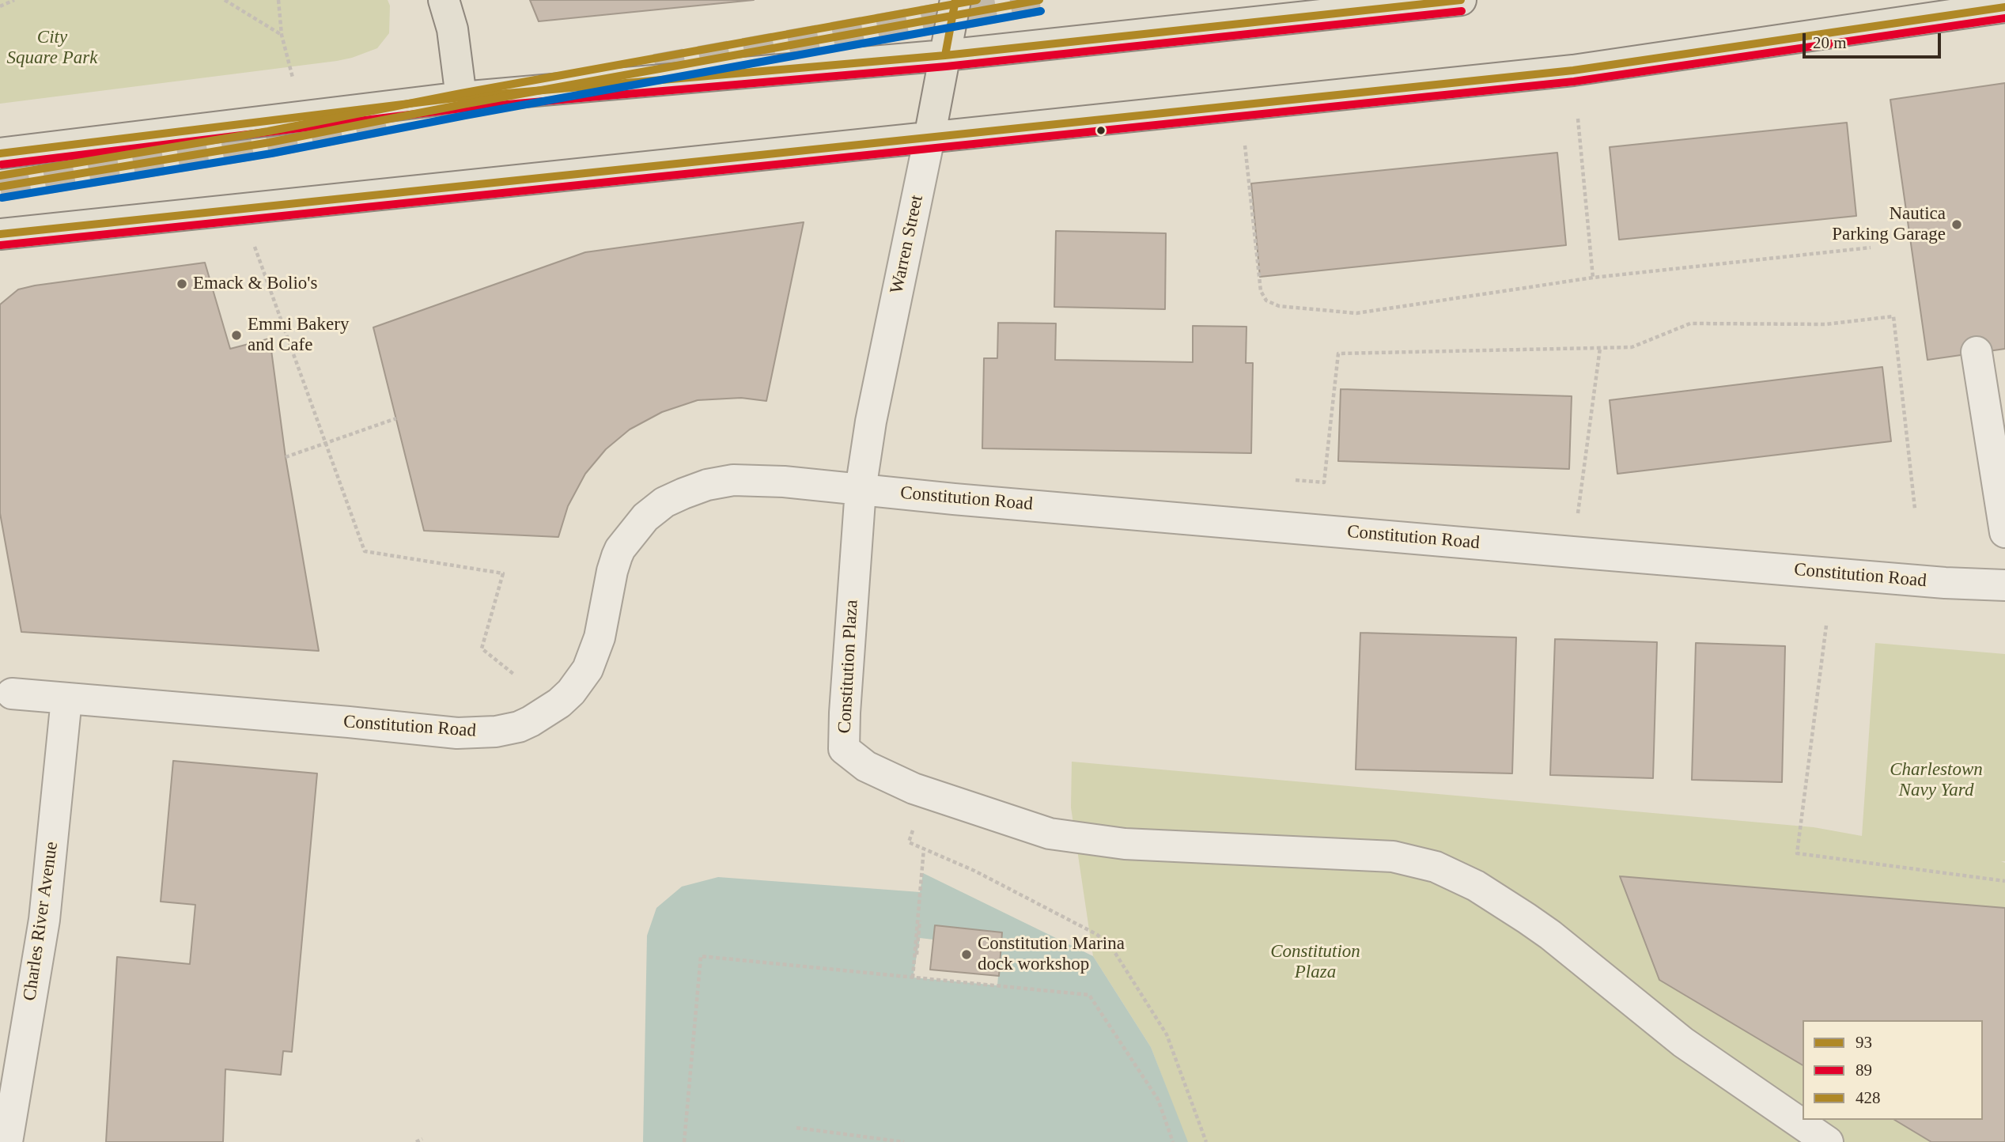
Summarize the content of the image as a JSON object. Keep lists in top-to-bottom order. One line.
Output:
{"streets":{"main road":["Warren Street"],"street":["Constitution Road","Constitution Plaza","Charles River Avenue"]},"crossings":[["Warren Street","Constitution Road"],["Warren Street","Constitution Plaza"],["Constitution Road","Constitution Plaza"],["Constitution Road","Charles River Avenue"]],"parks":["City Square Park","Charlestown Navy Yard","Constitution Plaza"],"places":["Nautica Parking Garage","Emack & Bolio's","Emmi Bakery and Cafe","Constitution Marina dock workshop"],"lines":["transit line 93","transit line 428","transit line 89"],"legend":["93","89","428"],"scale_bar":"20 m"}
